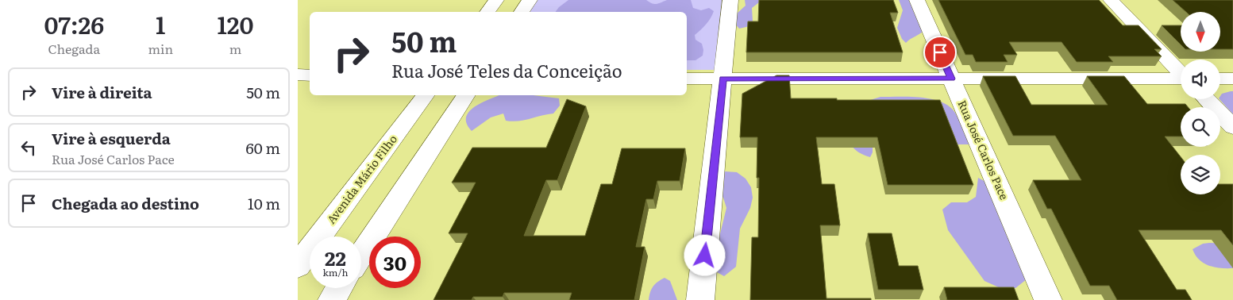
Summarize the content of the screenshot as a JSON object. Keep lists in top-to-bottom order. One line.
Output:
{"streets":{"street":["Rua José Carlos Pace","Avenida Mário Filho"]},"north":"bottom","page":{"eta":["07:26","Chegada","1","min","120","m"],"turn":["50 m","Rua José Teles da Conceição"],"list":[{"name":"Vire à direita","value":"50 m"},{"name":"Vire à esquerda","note":"Rua José Carlos Pace","value":"60 m"},{"name":"Chegada ao destino","value":"10 m"}],"speed":"22 km/h","limit":"30"}}
